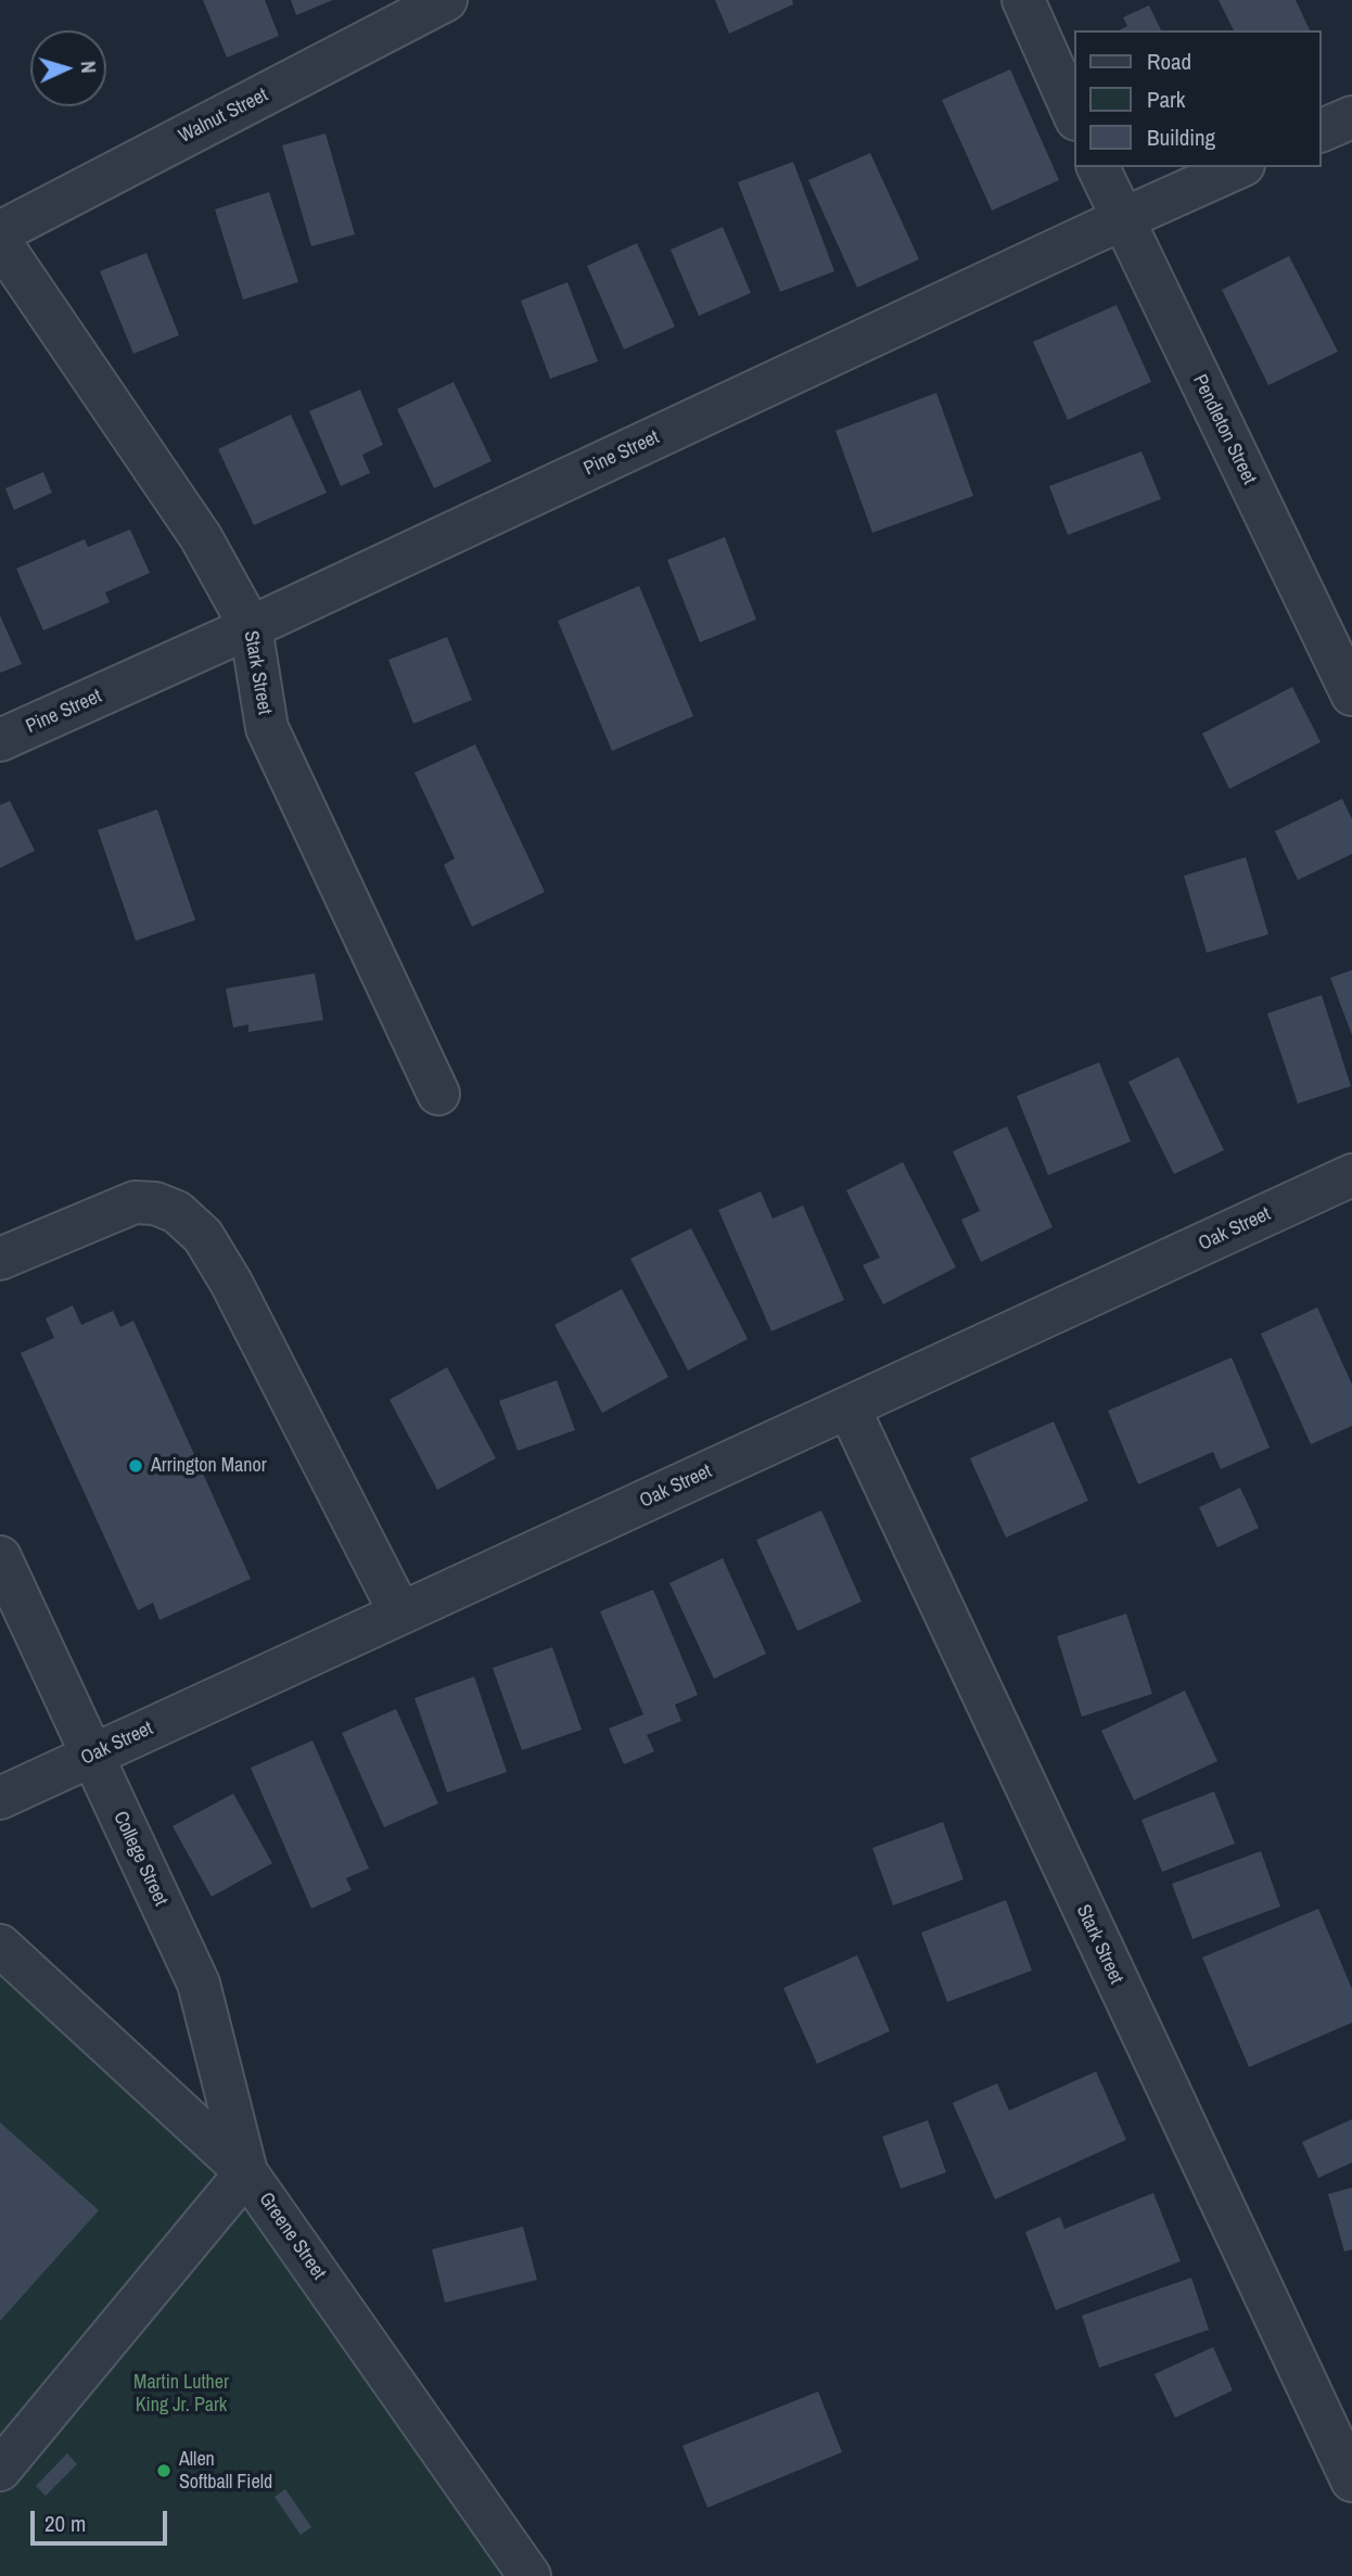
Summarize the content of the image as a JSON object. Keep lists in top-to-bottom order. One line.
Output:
{"streets":{"street":["Walnut Street","Pendleton Street","Pine Street","Stark Street","Oak Street","College Street","Greene Street"]},"crossings":[["Pendleton Street","Pine Street"],["Pine Street","Stark Street"],["Stark Street","Oak Street"],["Oak Street","College Street"],["College Street","Greene Street"]],"parks":["Martin Luther King Jr. Park"],"places":["Arrington Manor","Allen Softball Field"],"legend":["Road","Park","Building"],"scale_bar":"20 m","north":"right"}
